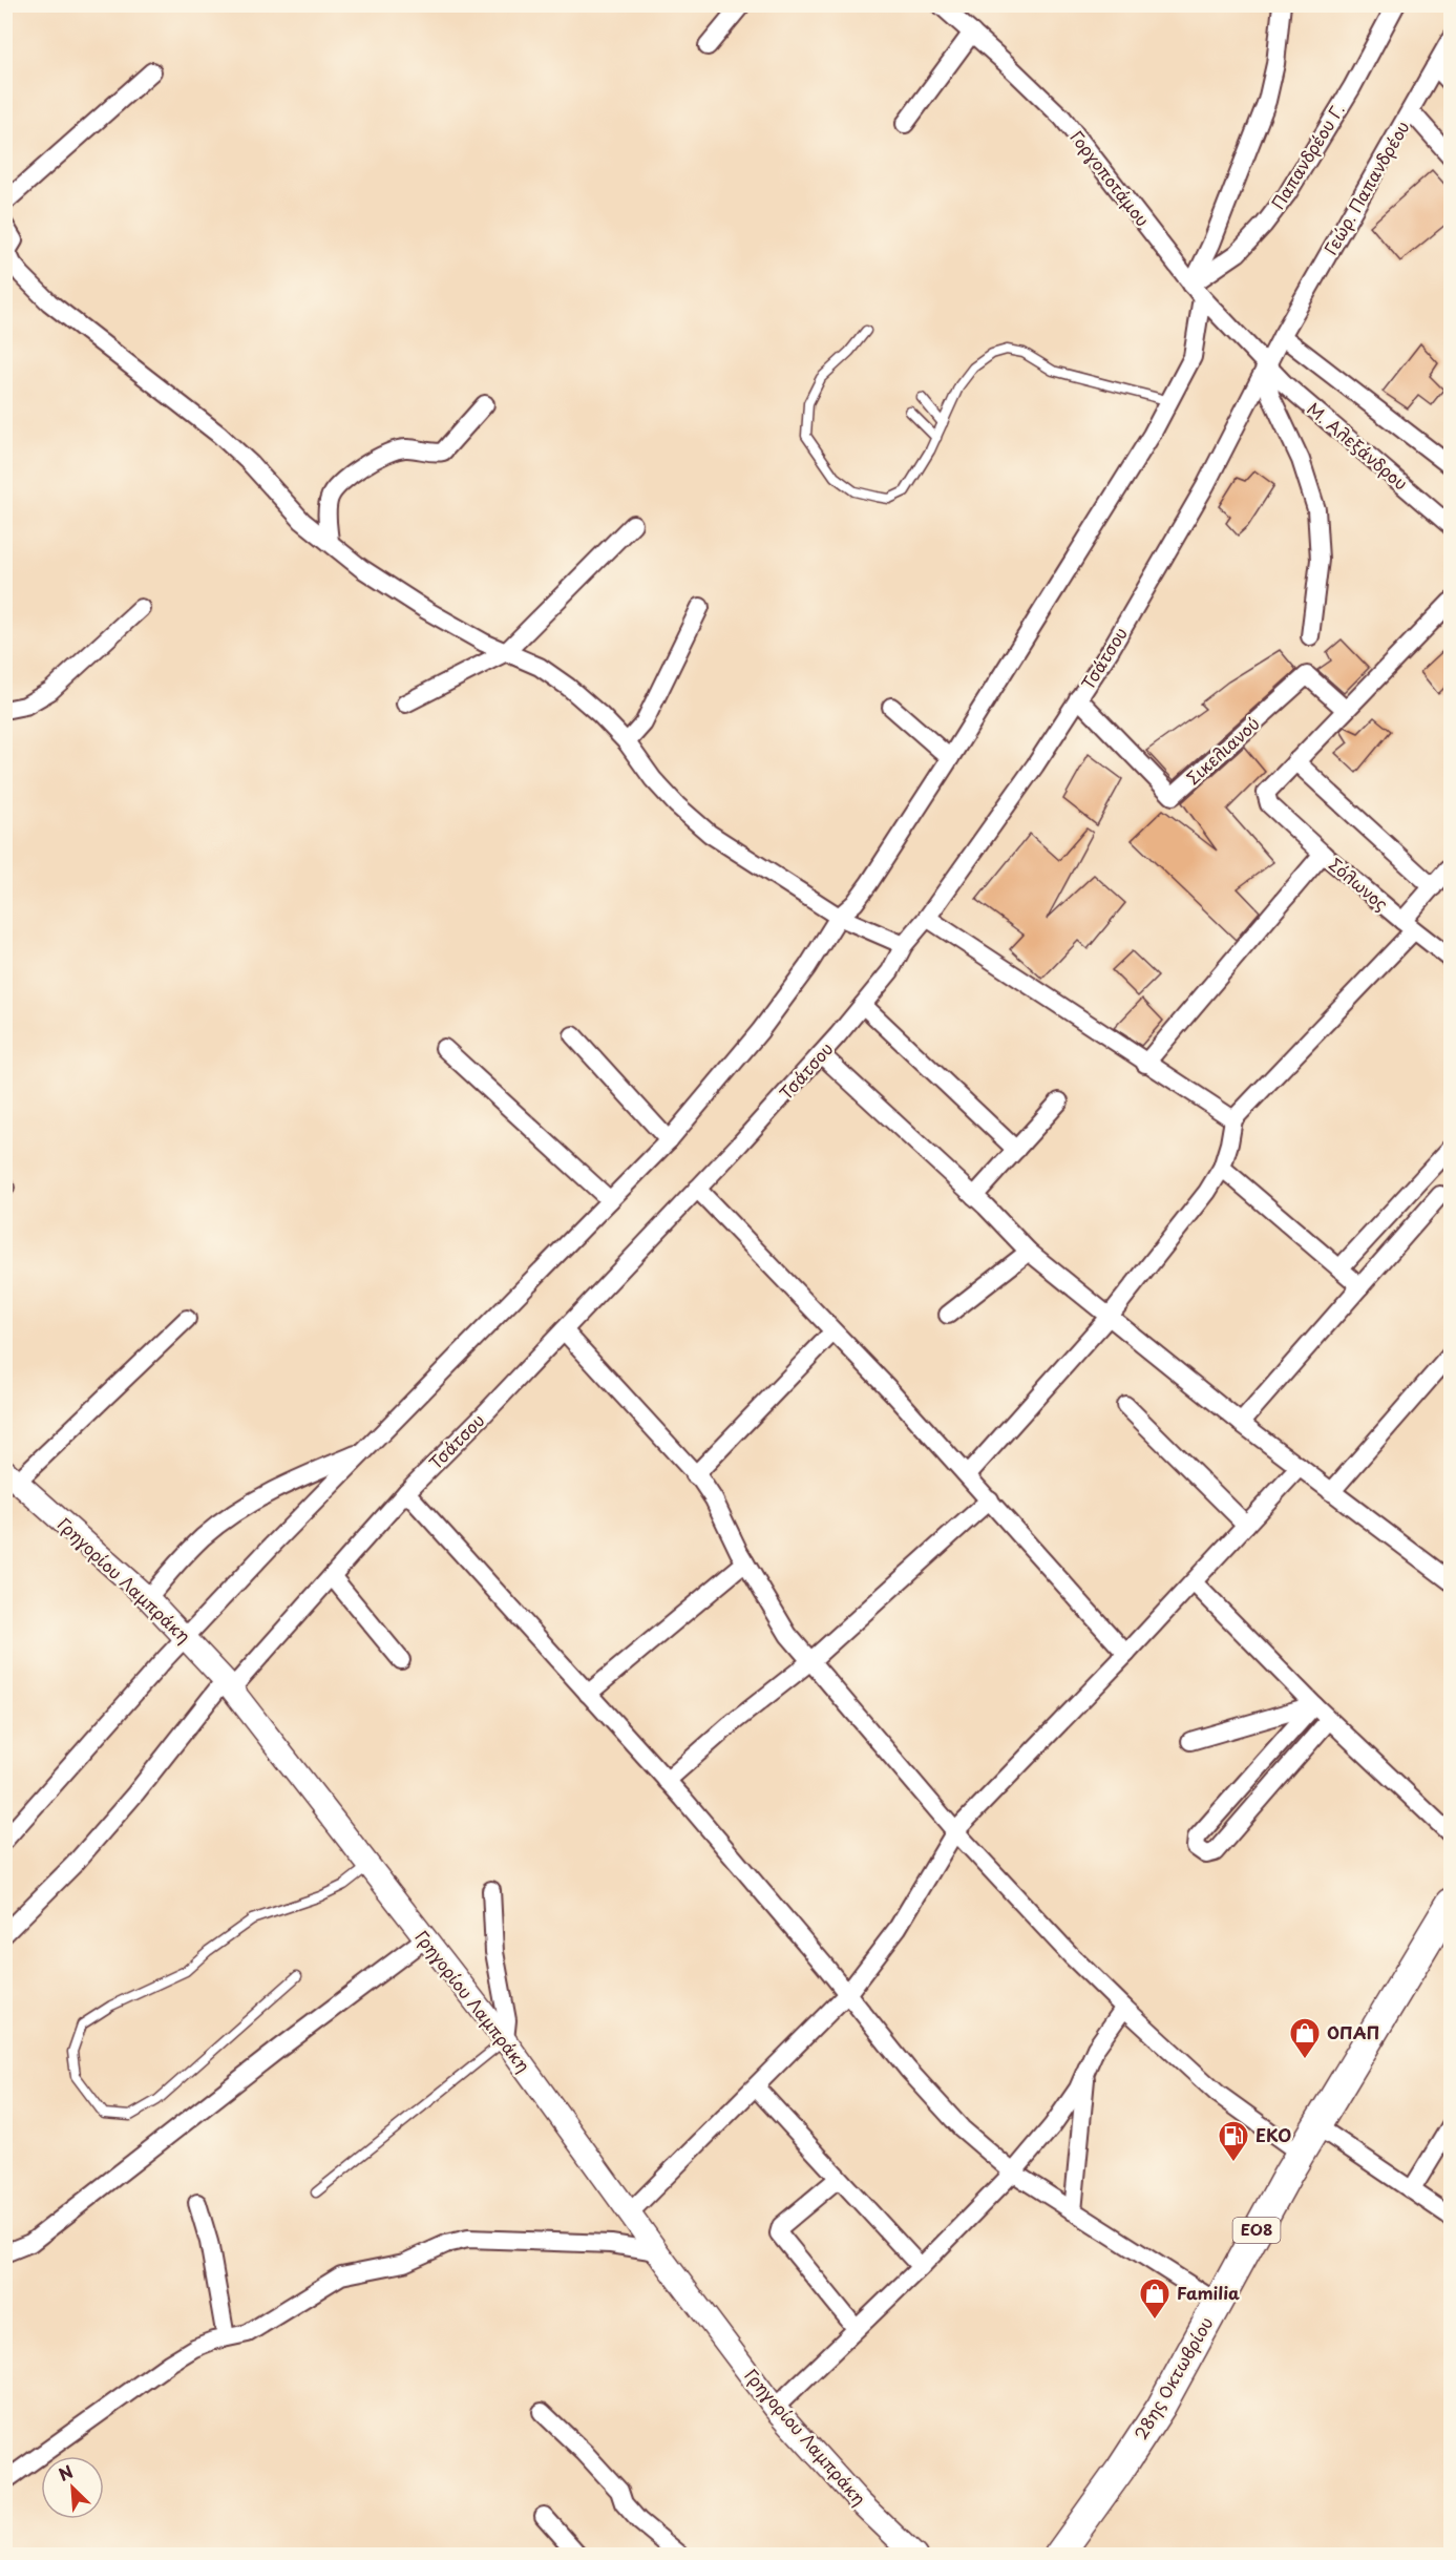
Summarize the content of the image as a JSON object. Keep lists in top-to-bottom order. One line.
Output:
{"streets":{"main road":["ΕΟ8","28ης Οκτωβρίου"],"street":["Παπανδρέου Γ.","Γοργοποτάμου","Γεώρ. Παπανδρέου","Μ. Αλεξάνδρου","Τσάτσου","Σικελιανού","Σόλωνος","Γρηγορίου Λαμπράκη"]},"crossings":[["Παπανδρέου Γ.","Γοργοποτάμου"],["Γοργοποτάμου","Γεώρ. Παπανδρέου"],["Γοργοποτάμου","Μ. Αλεξάνδρου"],["Γοργοποτάμου","Τσάτσου"],["Γεώρ. Παπανδρέου","Μ. Αλεξάνδρου"],["Γεώρ. Παπανδρέου","Τσάτσου"],["Μ. Αλεξάνδρου","Τσάτσου"],["Τσάτσου","Σικελιανού"],["Τσάτσου","Γρηγορίου Λαμπράκη"]],"places":{"shop":["ΟΠΑΠ","Familia"],"fuel station":["EKO"]},"north":"top left"}
